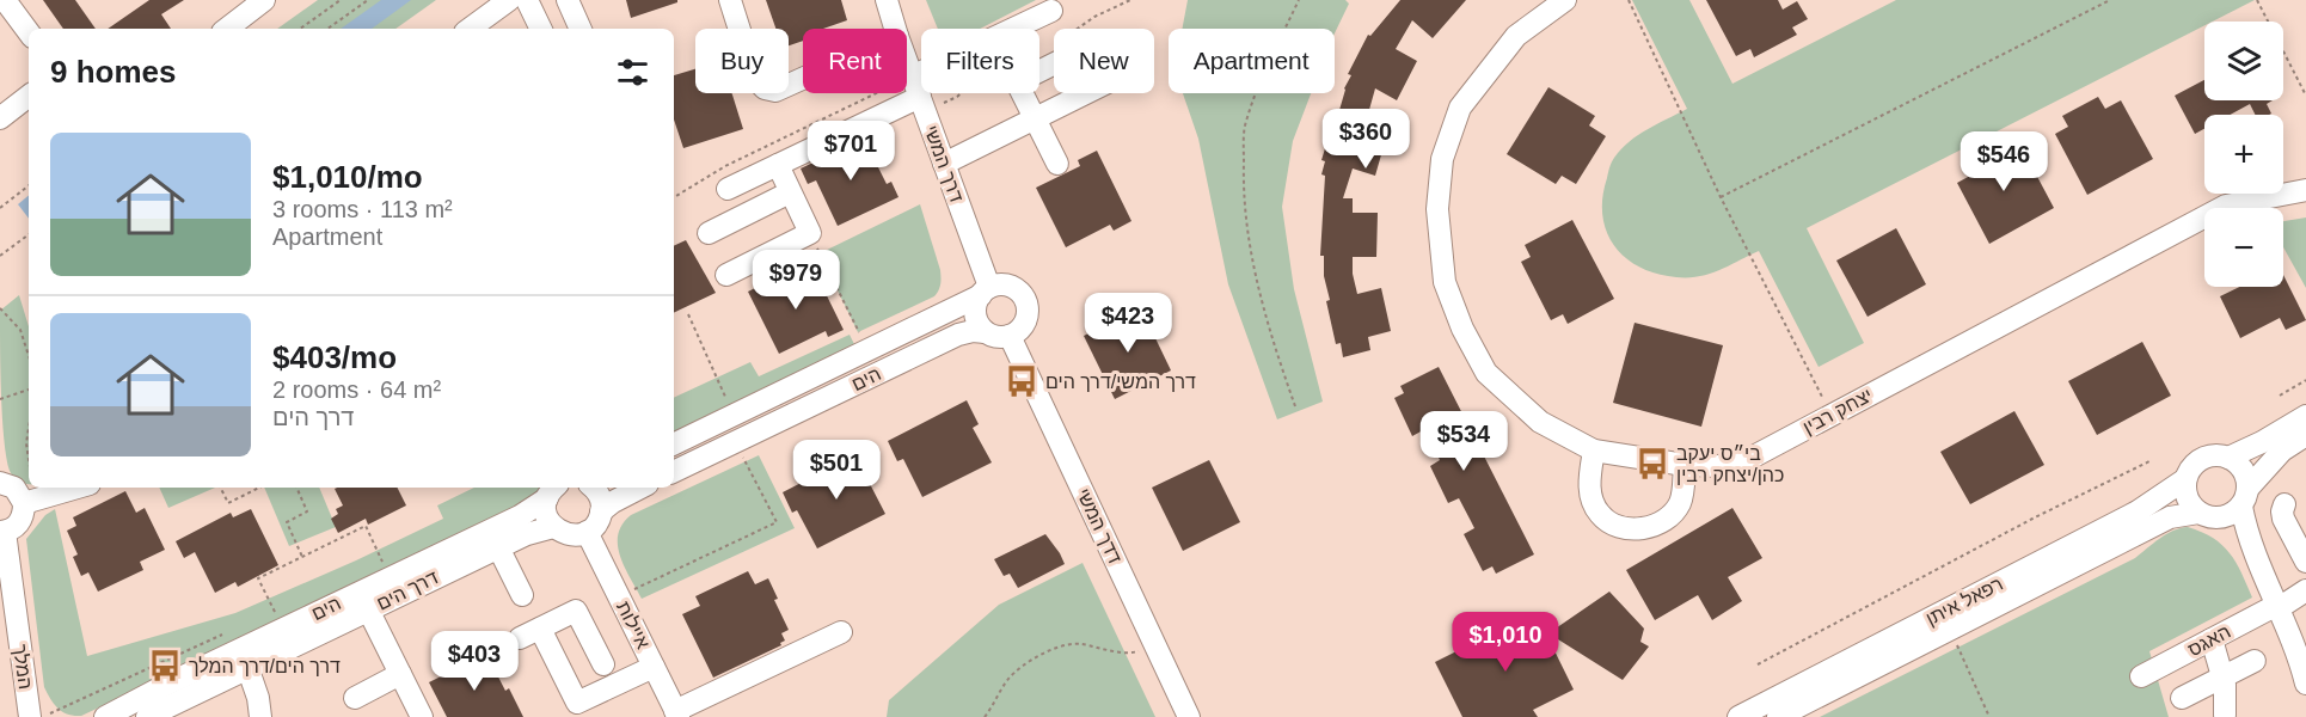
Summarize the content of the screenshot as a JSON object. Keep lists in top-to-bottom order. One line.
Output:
{"streets":{"street":["דרך המשי","הים","יצחק רבין","דדך המשי","דרך הים","רפאל איתן","איילות","האגס","המלך"]},"crossings":[["דרך המשי","הים"],["דרך המשי","דדך המשי"],["הים","דדך המשי"]],"places":{"bus stop":["דרך המשי/דרך הים","בי״ס יעקב כהן/יצחק רבין","דרך הים/דרך המלך"]},"page":{"map_buttons":["+","−"],"chip":["Buy","Rent","Filters","New","Apartment"],"heading":"9 homes","price":["$360","$701","$546","$979","$423","$534","$501","$1,010","$403"],"list":[{"name":"$1,010/mo","note":"3 rooms · 113 m² · Apartment"},{"name":"$403/mo","note":"2 rooms · 64 m² · דרך הים"}]}}
